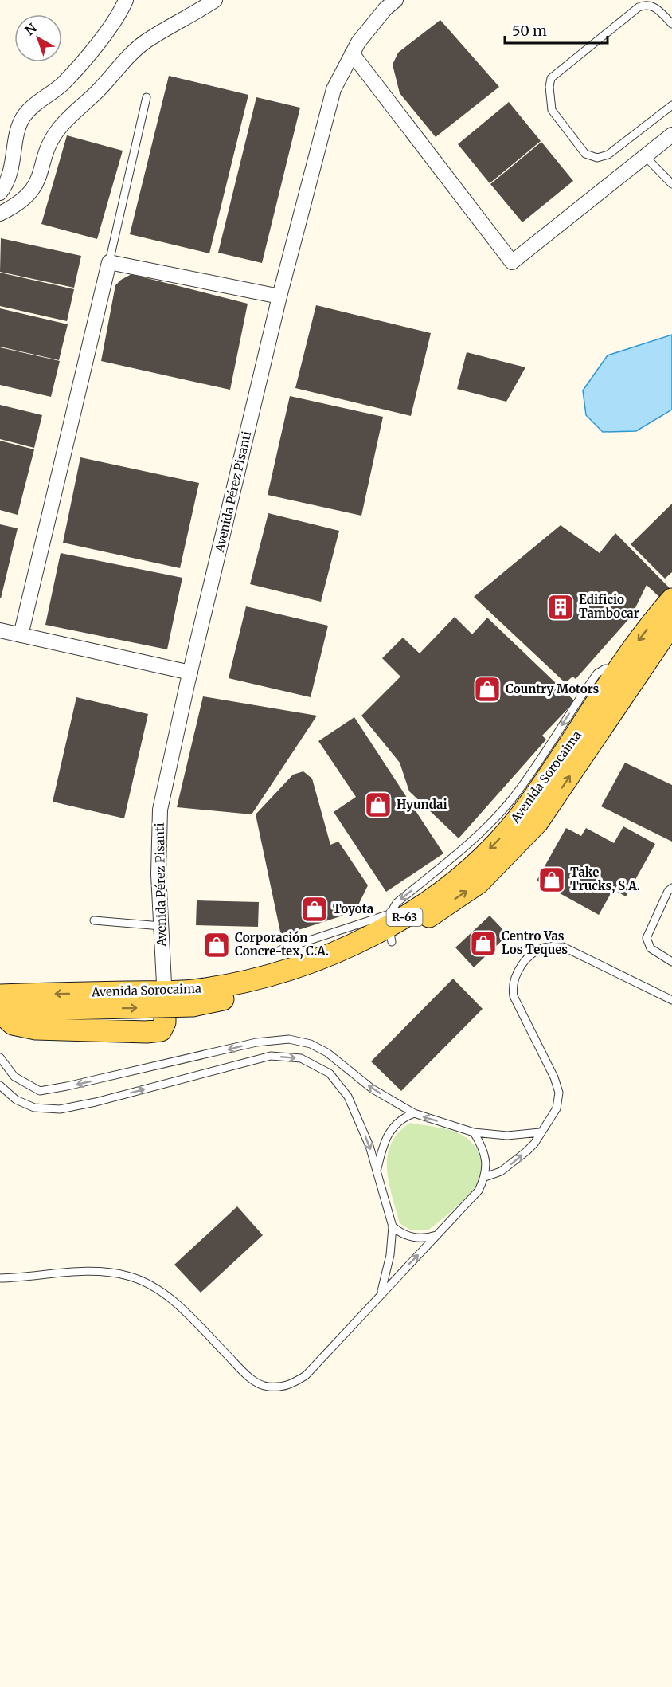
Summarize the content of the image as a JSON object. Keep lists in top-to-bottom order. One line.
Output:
{"streets":{"main road":["Avenida Sorocaima","R-63"],"street":["Avenida Pérez Pisanti"]},"crossings":[["Avenida Pérez Pisanti","Avenida Sorocaima"]],"places":{"building":["Edificio Tambocar"],"shop":["Country Motors","Hyundai","Take Trucks, S.A.","Toyota","Centro Vas Los Teques","Corporación Concre-tex, C.A."]},"scale_bar":"50 m","north":"top left"}
